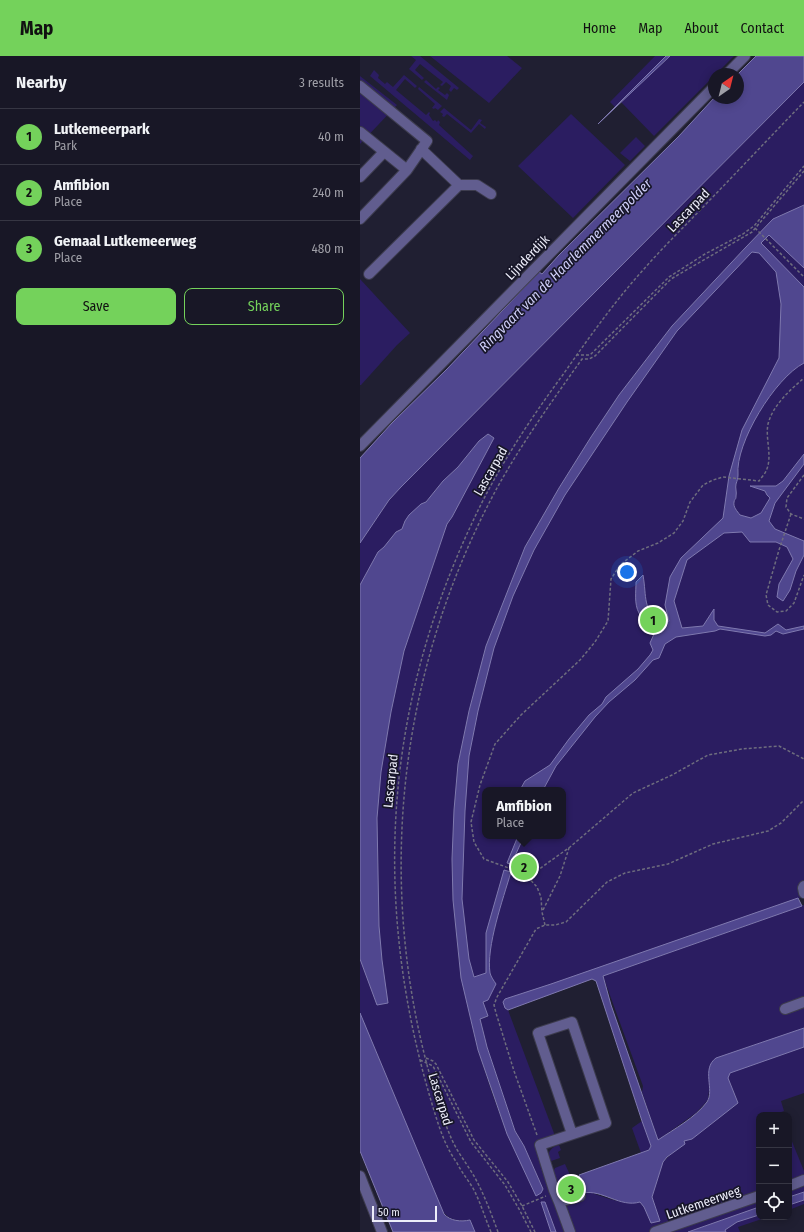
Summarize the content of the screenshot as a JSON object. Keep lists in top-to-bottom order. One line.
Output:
{"streets":{"street":["Lijnderdijk","Lutkemeerweg"],"path":["Lascarpad"]},"water":["Ringvaart van de Haarlemmermeerpolder"],"scale_bar":"50 m","north":"top right","page":{"header":"Map","nav":["Home","Map","About","Contact"],"heading":["Nearby","3 results"],"list":[{"mark":"1","name":"Lutkemeerpark","note":"Park","value":"40 m"},{"mark":"2","name":"Amfibion","note":"Place","value":"240 m"},{"mark":"3","name":"Gemaal Lutkemeerweg","note":"Place","value":"480 m"}],"buttons":["Save","Share"],"pins":["1","2","3"],"popup":["Amfibion","Place"],"map_buttons":["+","−"],"scale":"50 m"}}
